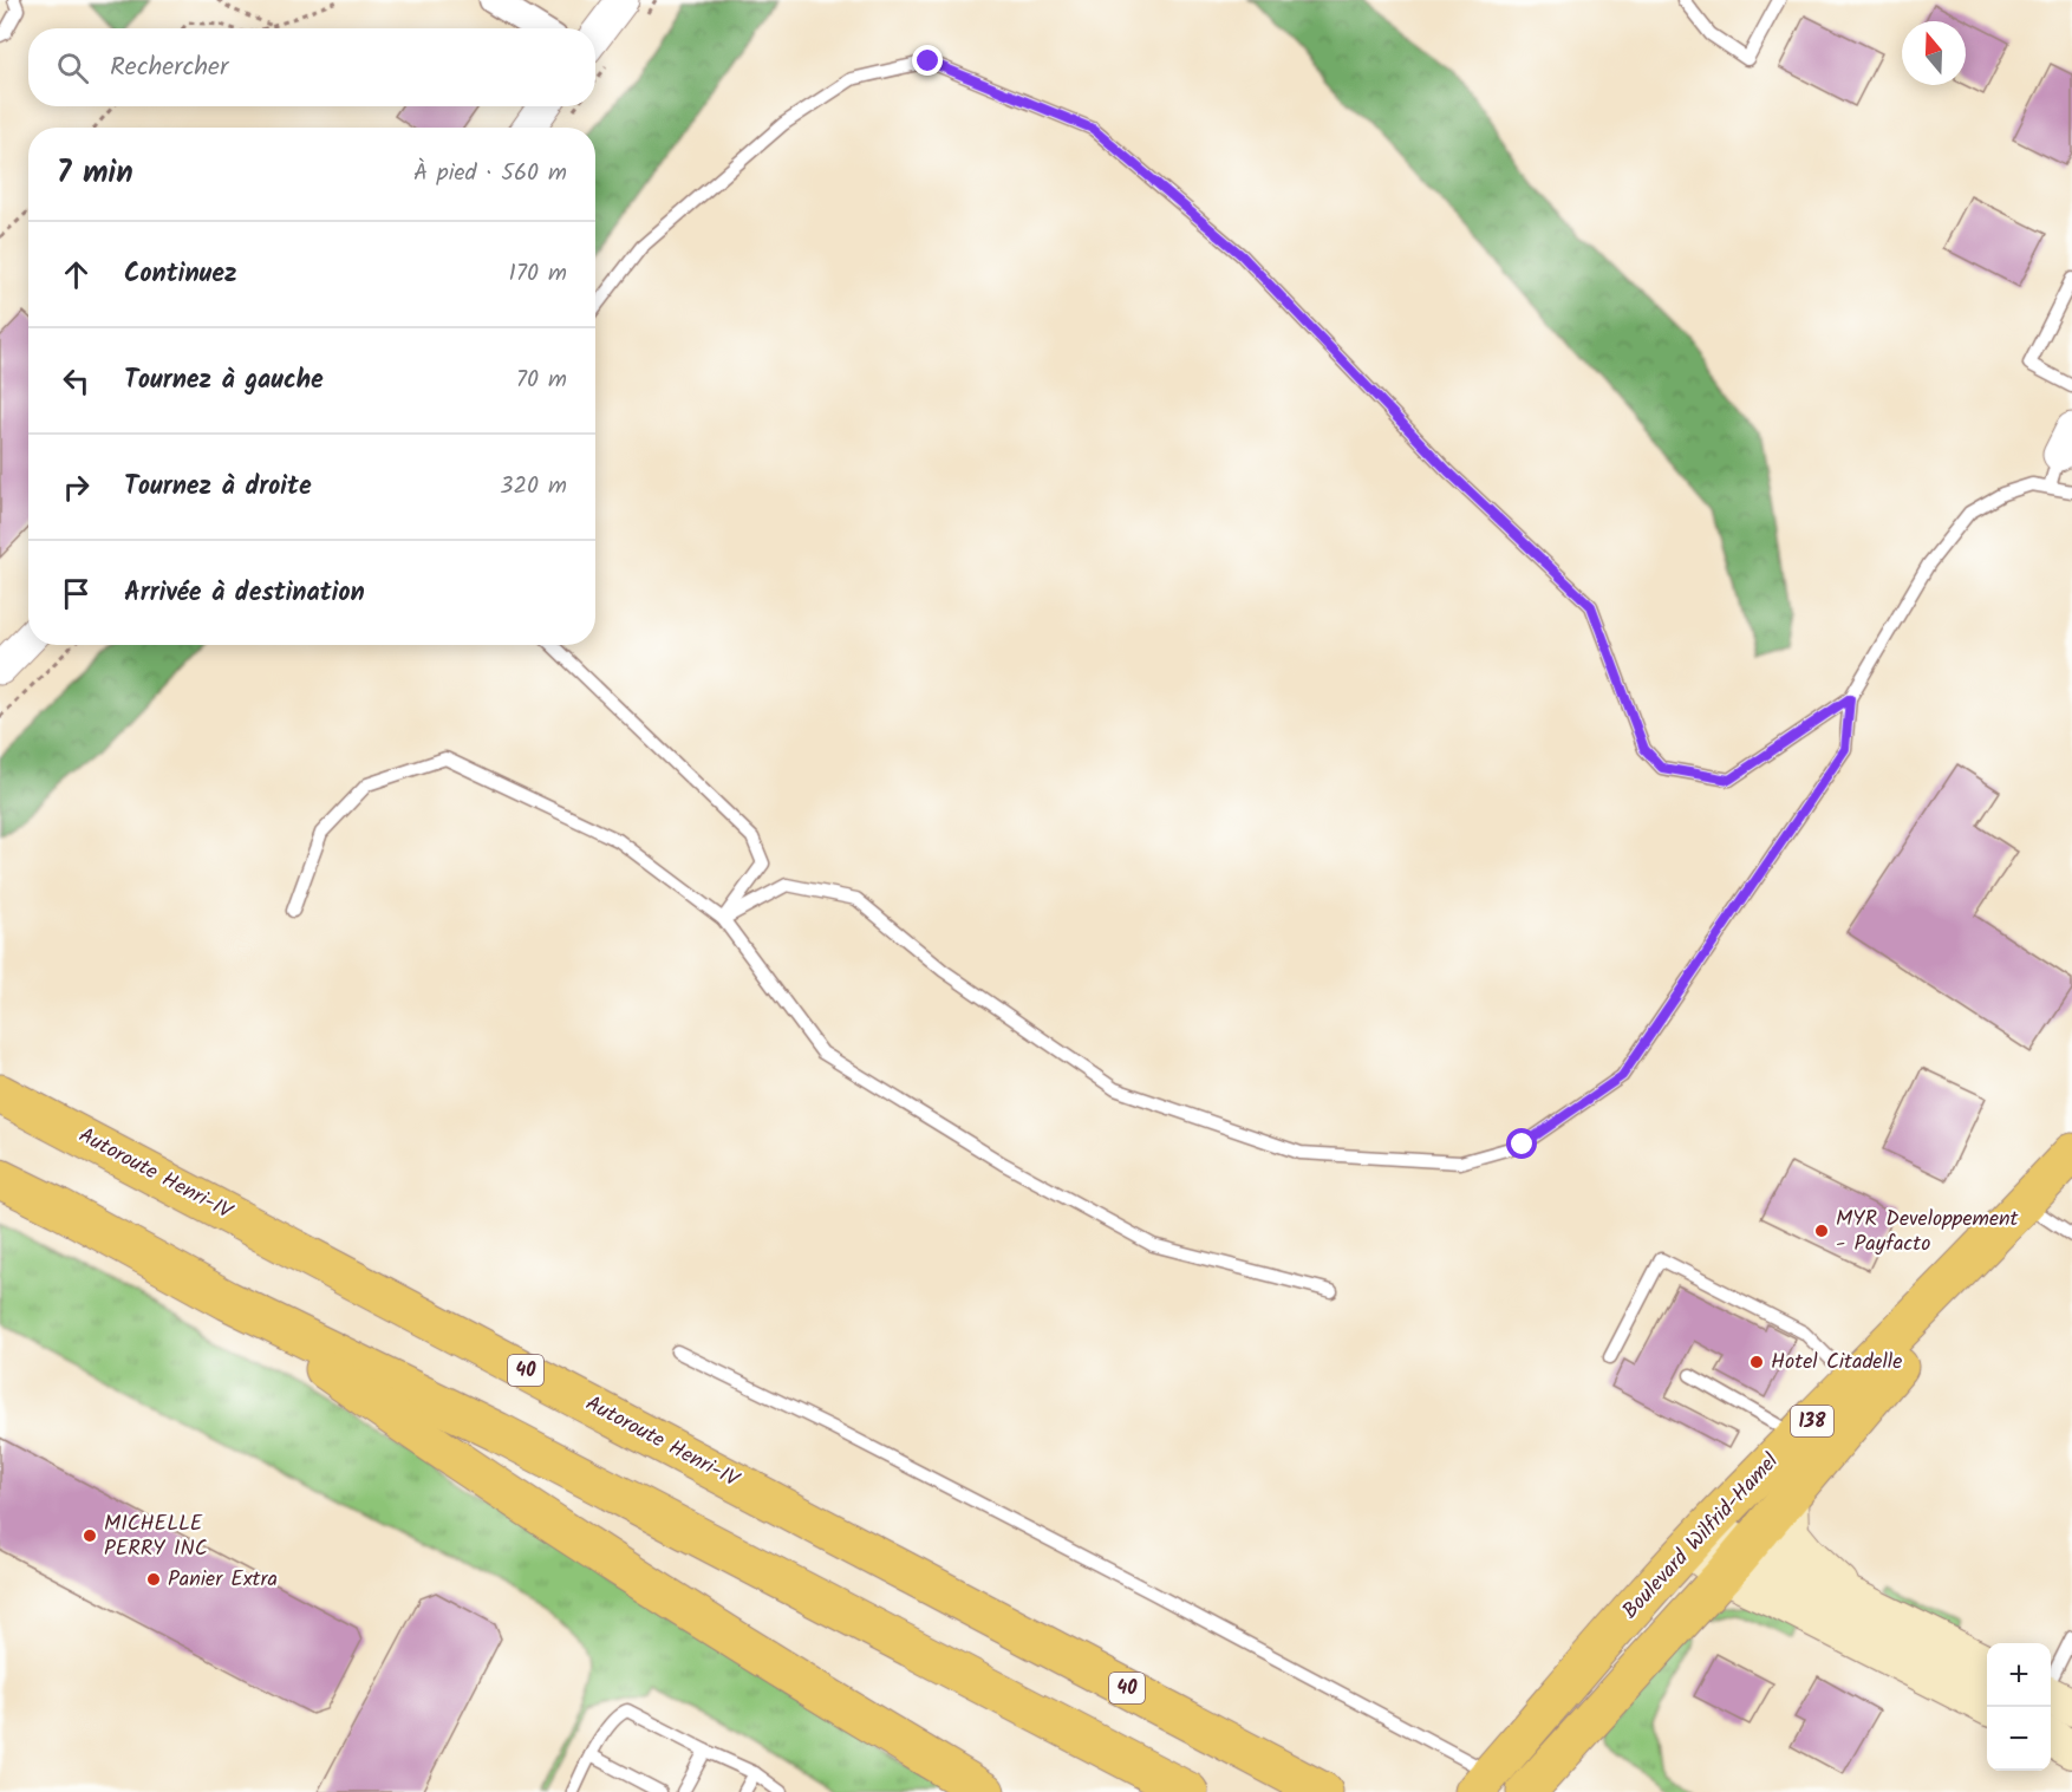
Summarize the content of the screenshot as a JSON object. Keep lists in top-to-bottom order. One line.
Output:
{"streets":{"main road":["Autoroute Henri-IV","40","138","Boulevard Wilfrid-Hamel"]},"places":["MYR Developpement - Payfacto","Hotel Citadelle","MICHELLE PERRY INC","Panier Extra"],"north":"top","page":{"search":"Rechercher","heading":["7 min","À pied · 560 m"],"list":[["Continuez","170 m"],["Tournez à gauche","70 m"],["Tournez à droite","320 m"],"Arrivée à destination"],"map_buttons":["+","−"]}}
